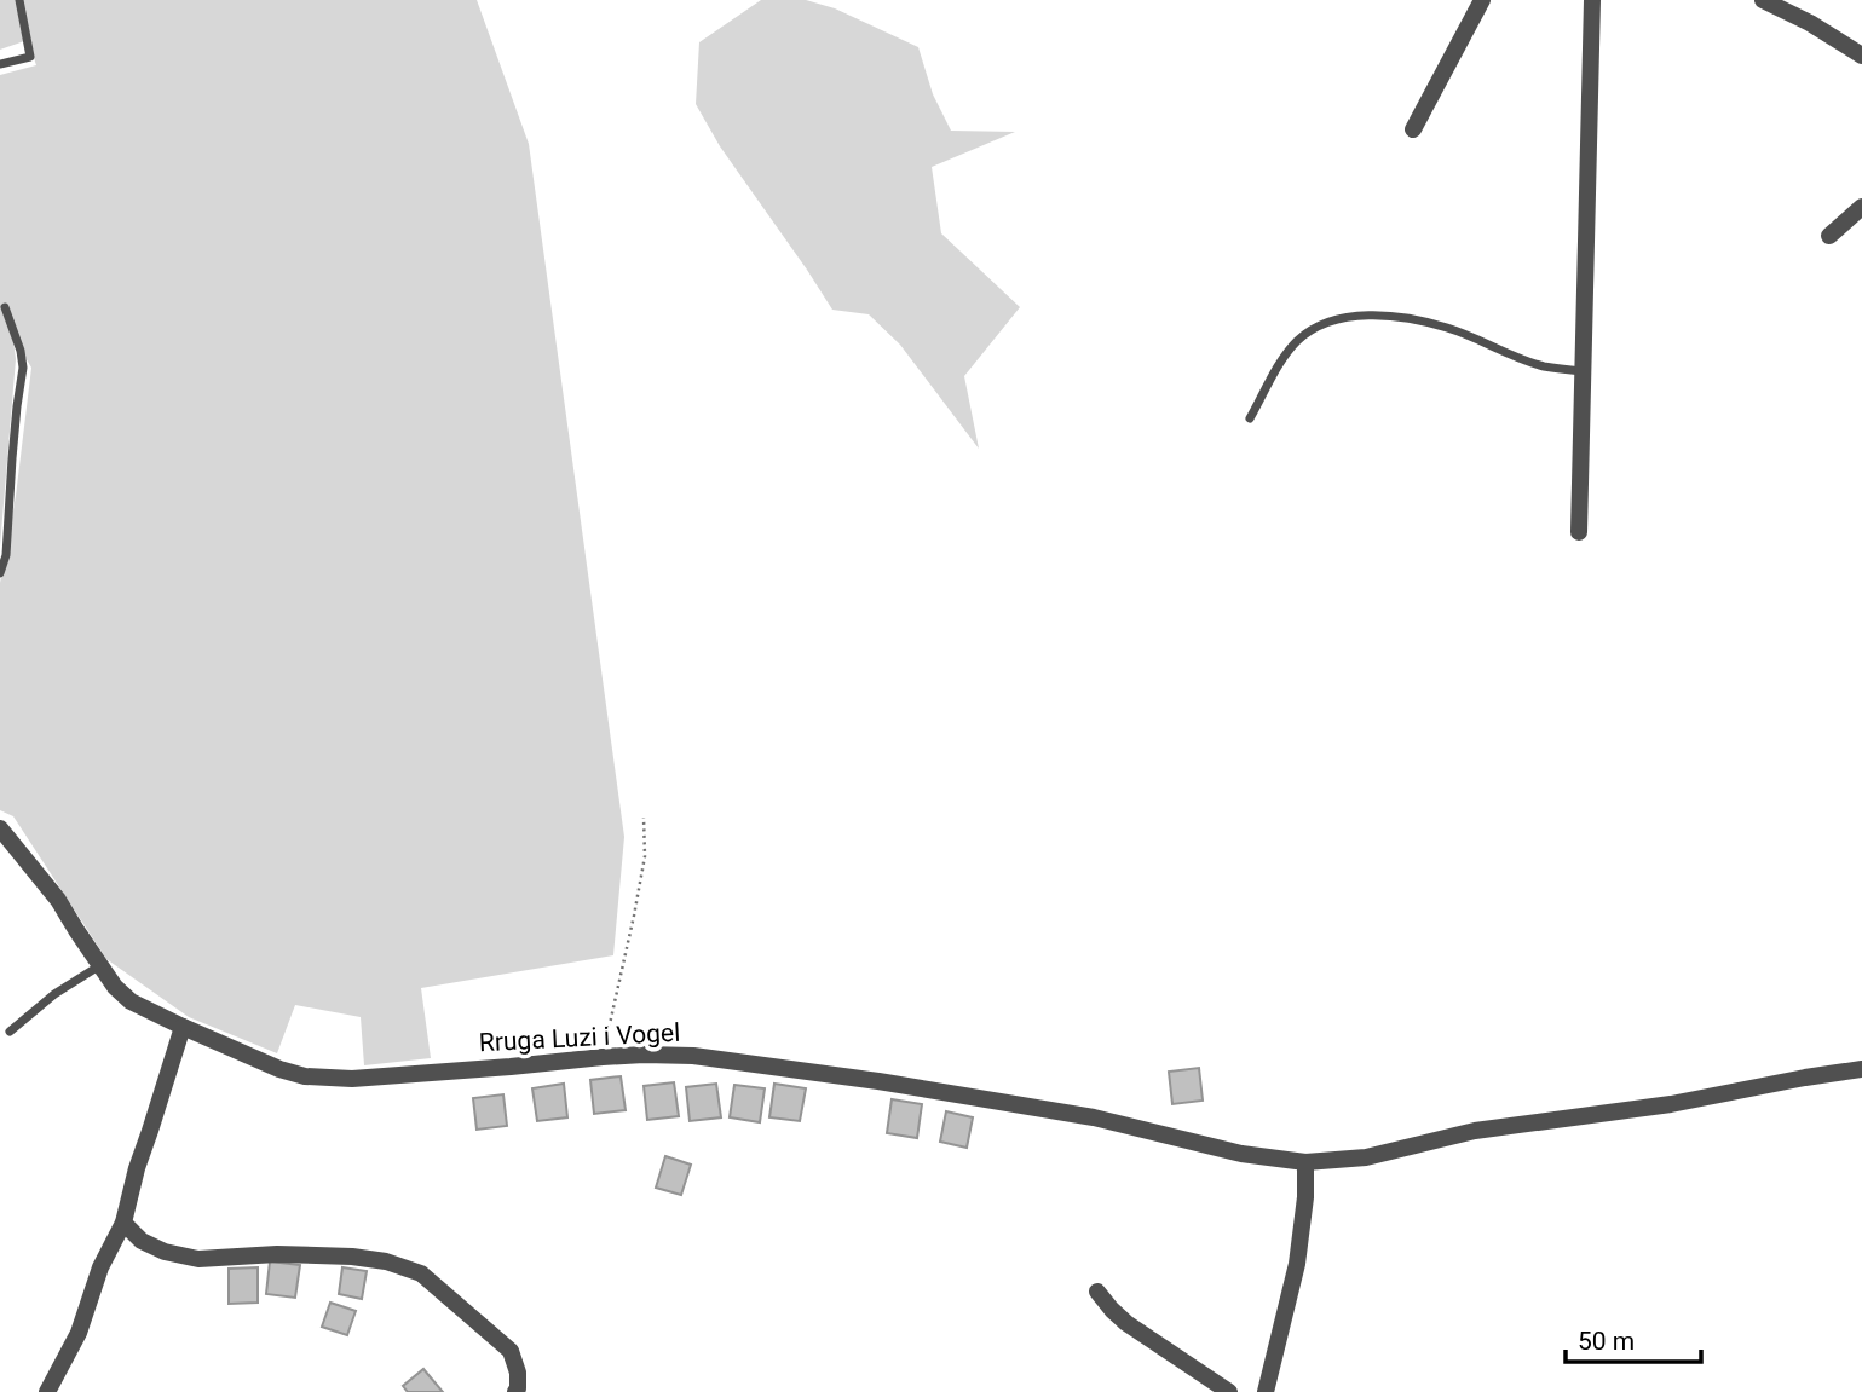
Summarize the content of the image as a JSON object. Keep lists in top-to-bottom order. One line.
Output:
{"streets":{"street":["Rruga Luzi i Vogel"]},"scale_bar":"50 m"}
